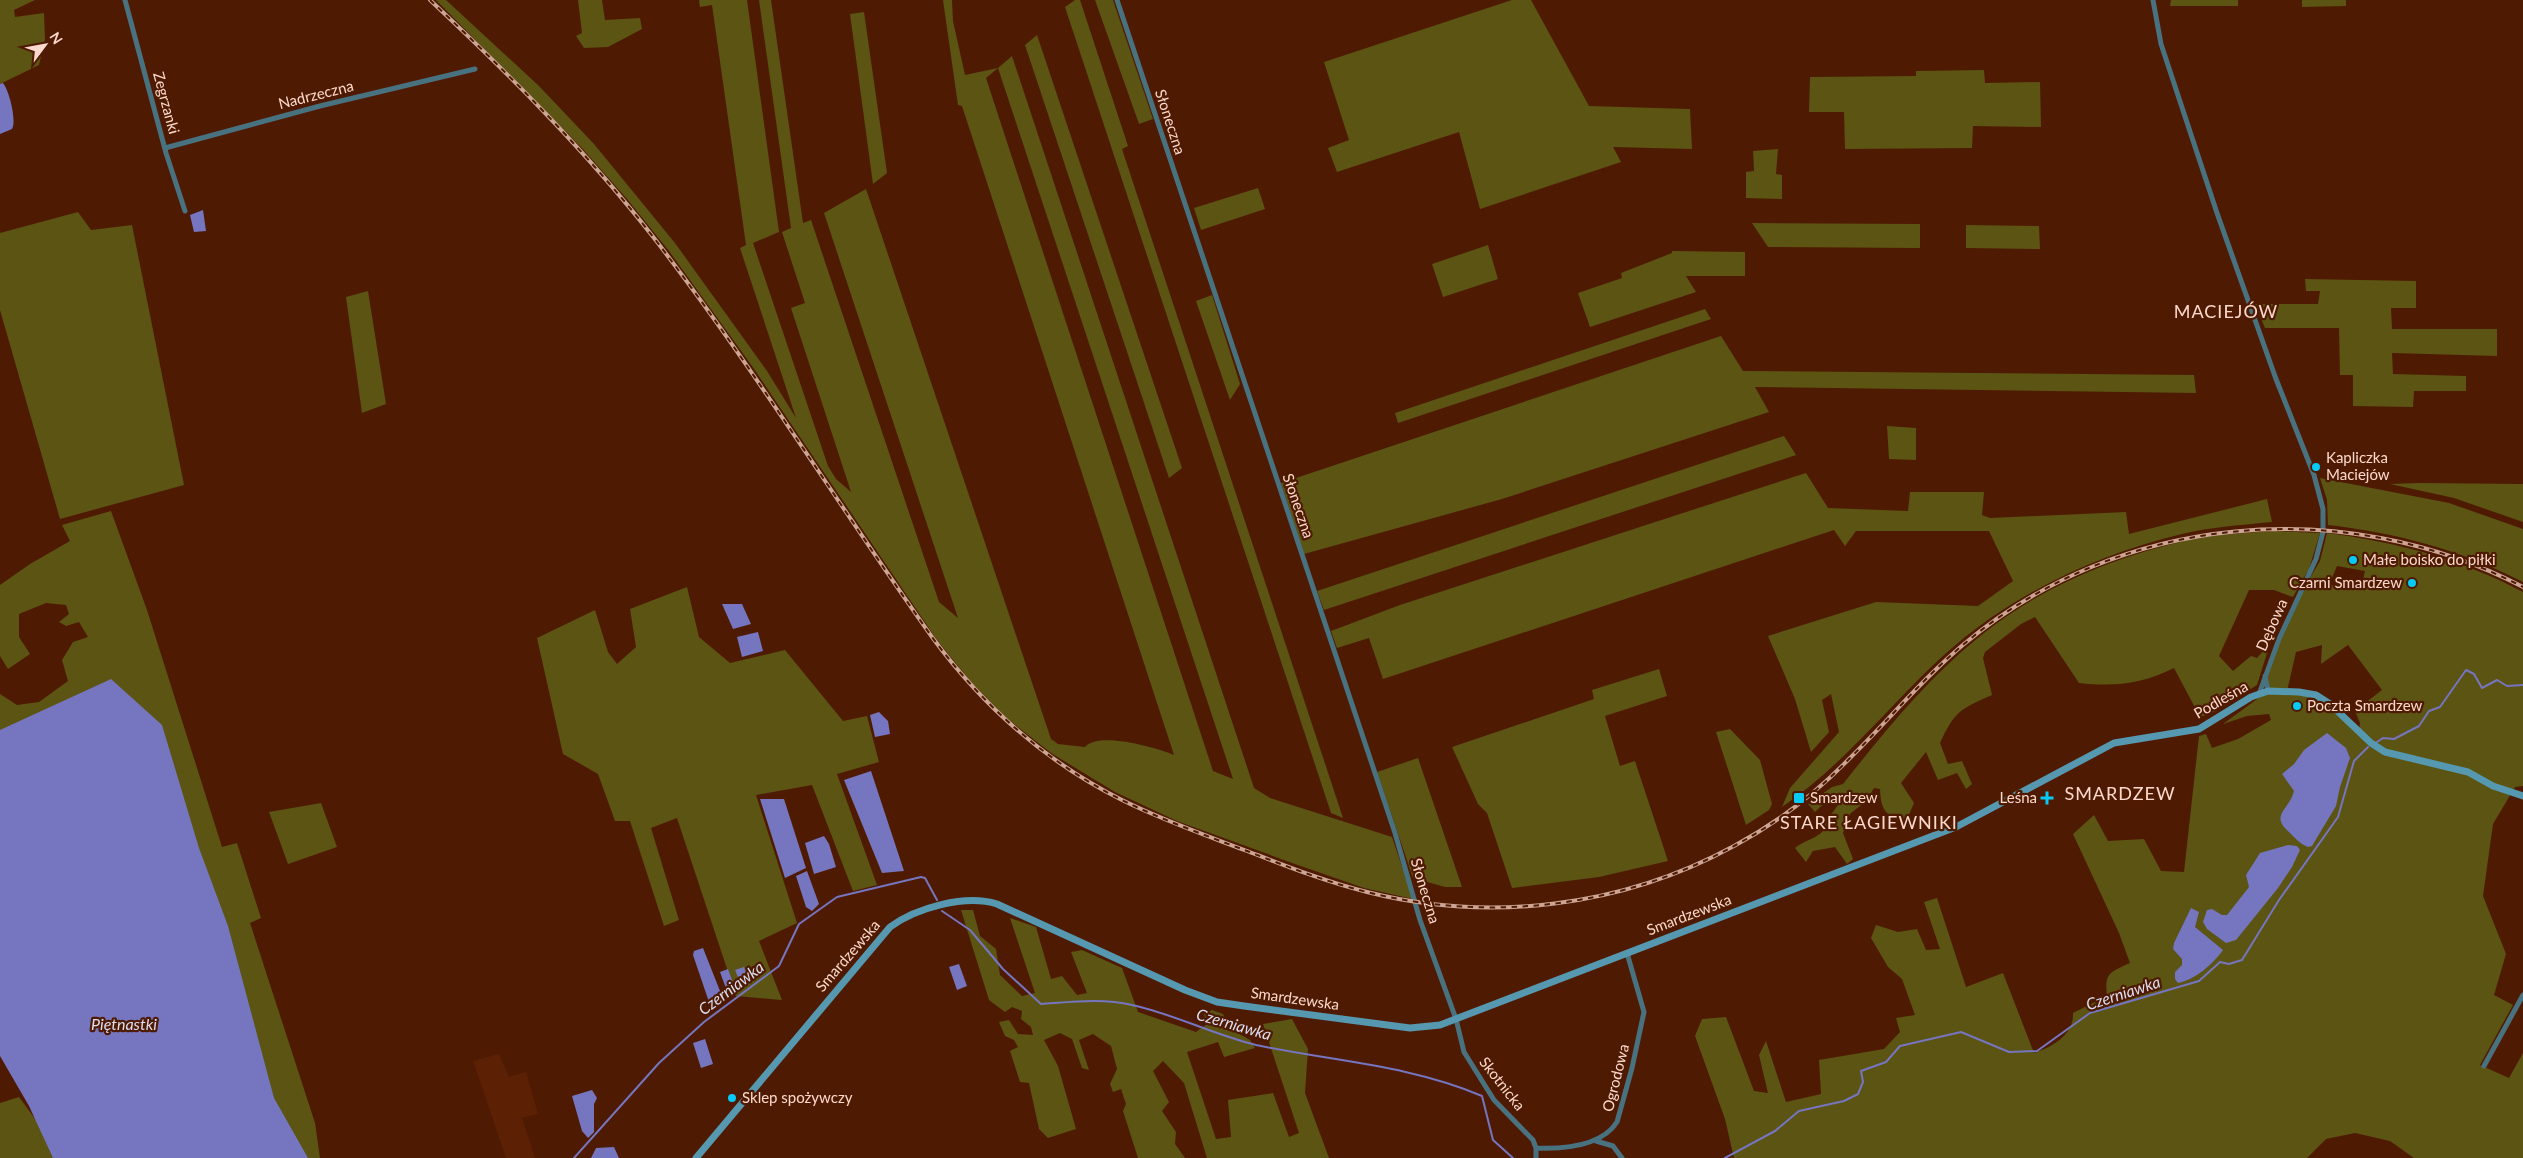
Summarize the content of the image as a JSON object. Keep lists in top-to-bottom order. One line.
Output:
{"streets":{"street":["Nadrzeczna","Zegrzanki","Słoneczna","Dębowa","Podleśna","Smardzewska","Ogrodowa","Skotnicka"]},"crossings":[["Nadrzeczna","Zegrzanki"],["Słoneczna","Smardzewska"],["Słoneczna","Skotnicka"],["Dębowa","Podleśna"],["Podleśna","Smardzewska"],["Smardzewska","Ogrodowa"],["Smardzewska","Skotnicka"],["Ogrodowa","Skotnicka"]],"districts":["MACIEJÓW","SMARDZEW","STARE ŁAGIEWNIKI"],"water":["Czerniawka","Piętnastki"],"places":{"other":["Kapliczka Maciejów","Małe boisko do piłki","Czarni Smardzew","Poczta Smardzew","Sklep spożywczy"],"transit":["Smardzew"],"health":["Leśna"]},"north":"top right"}
